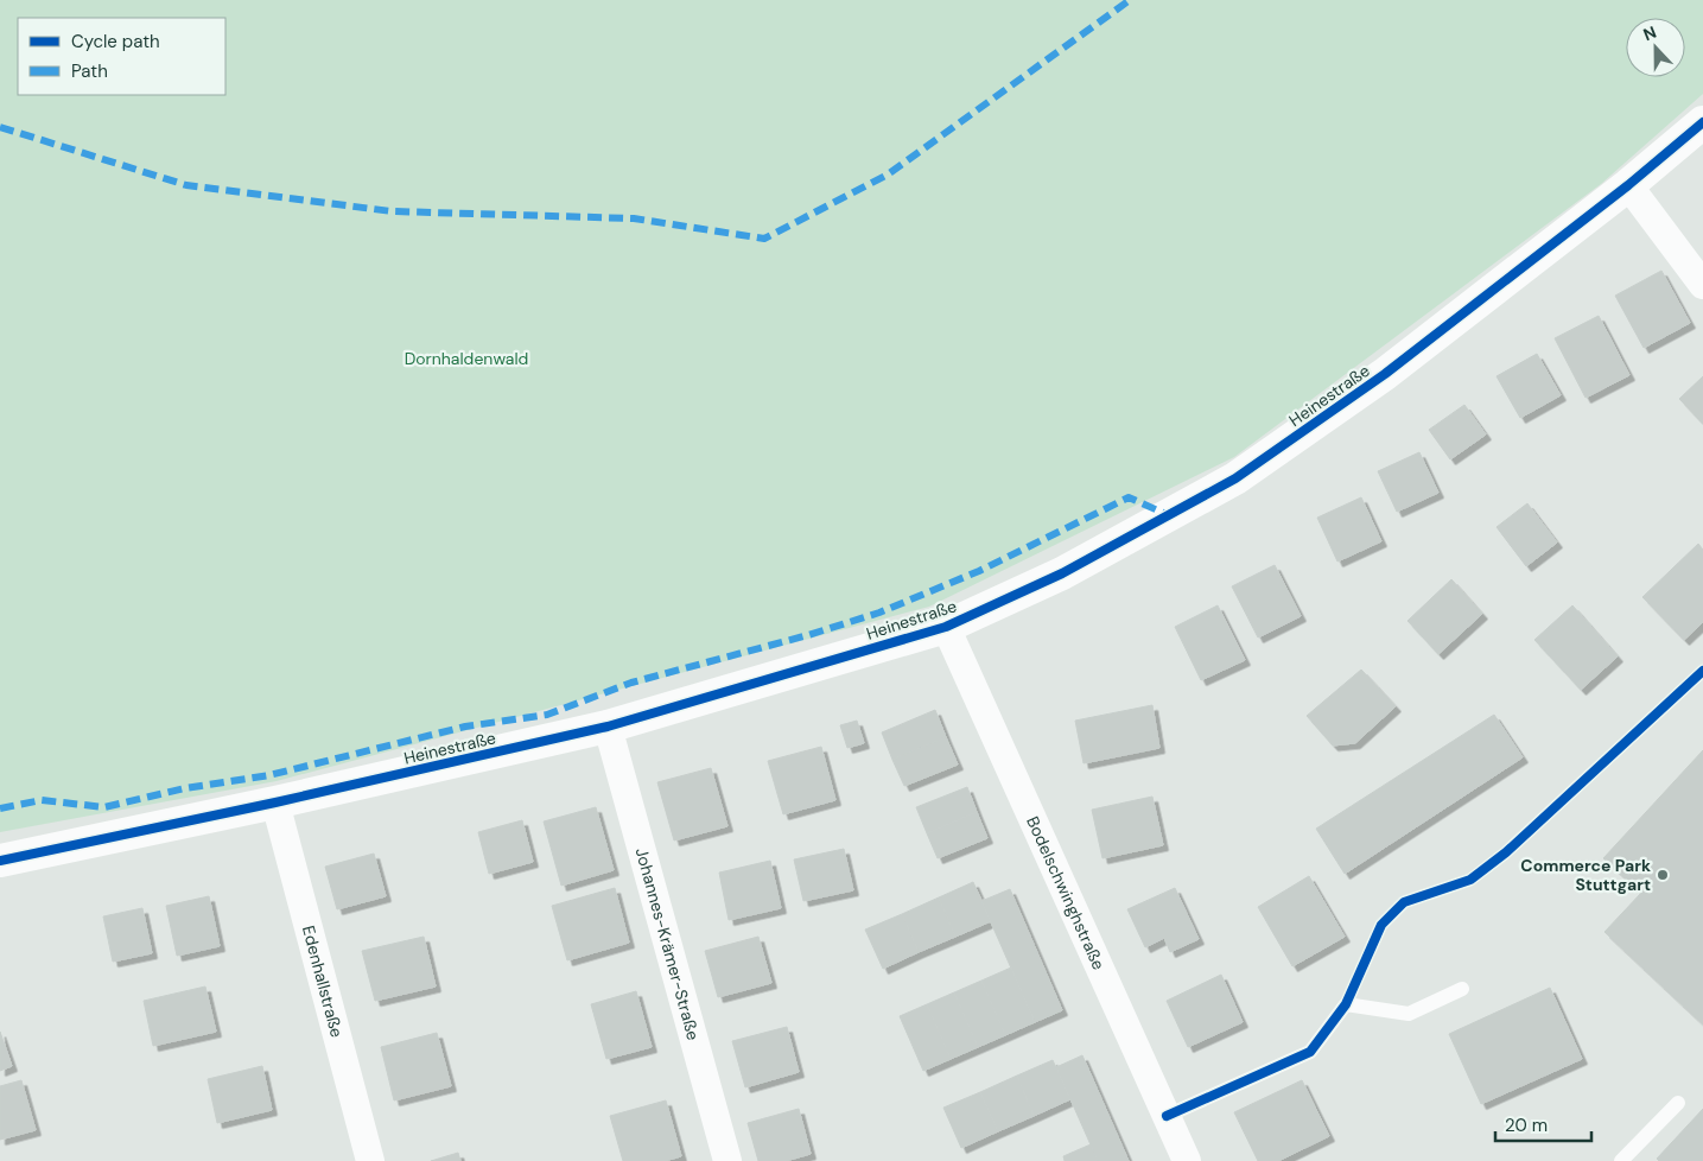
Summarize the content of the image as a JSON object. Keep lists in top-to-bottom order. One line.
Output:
{"streets":{"street":["Heinestraße","Bodelschwinghstraße","Johannes-Krämer-Straße","Edenhallstraße"]},"crossings":[["Heinestraße","Bodelschwinghstraße"],["Heinestraße","Johannes-Krämer-Straße"],["Heinestraße","Edenhallstraße"]],"parks":["Dornhaldenwald"],"places":["Commerce Park Stuttgart"],"legend":["Cycle path","Path"],"scale_bar":"20 m","north":"top"}
